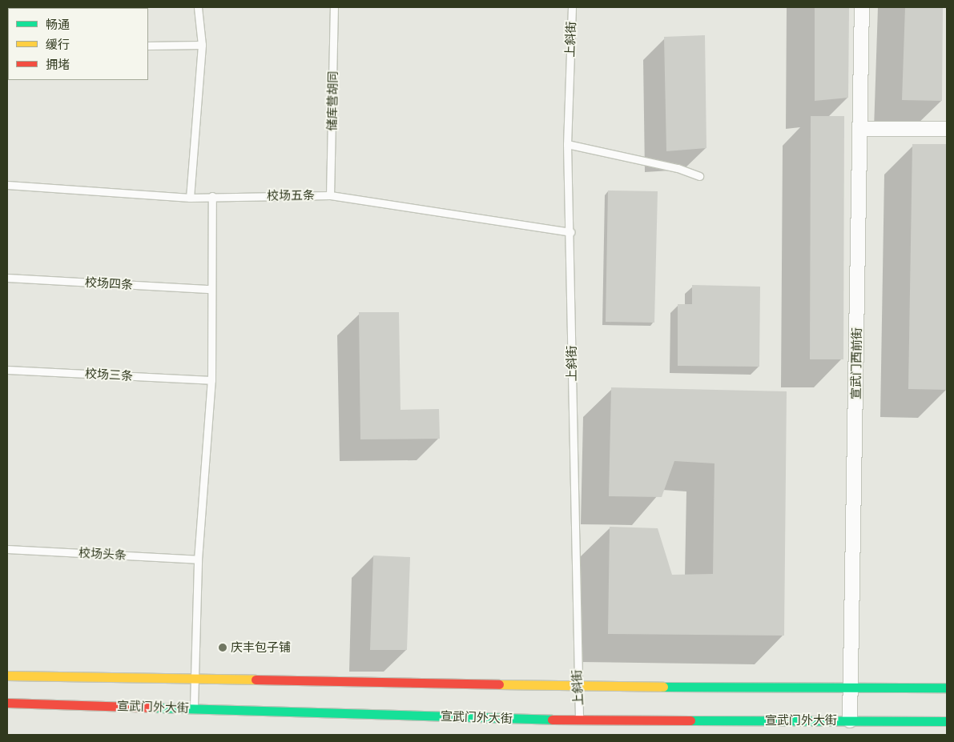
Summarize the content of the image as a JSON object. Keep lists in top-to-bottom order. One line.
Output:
{"streets":{"street":["宣武门西前街","宣武门外大街"],"lane":["上斜街","储库营胡同","校场五条","校场四条","校场三条","校场头条"]},"crossings":[["上斜街","校场五条"],["上斜街","宣武门外大街"],["储库营胡同","校场五条"],["宣武门西前街","宣武门外大街"]],"places":["庆丰包子铺"],"legend":["畅通","缓行","拥堵"]}
